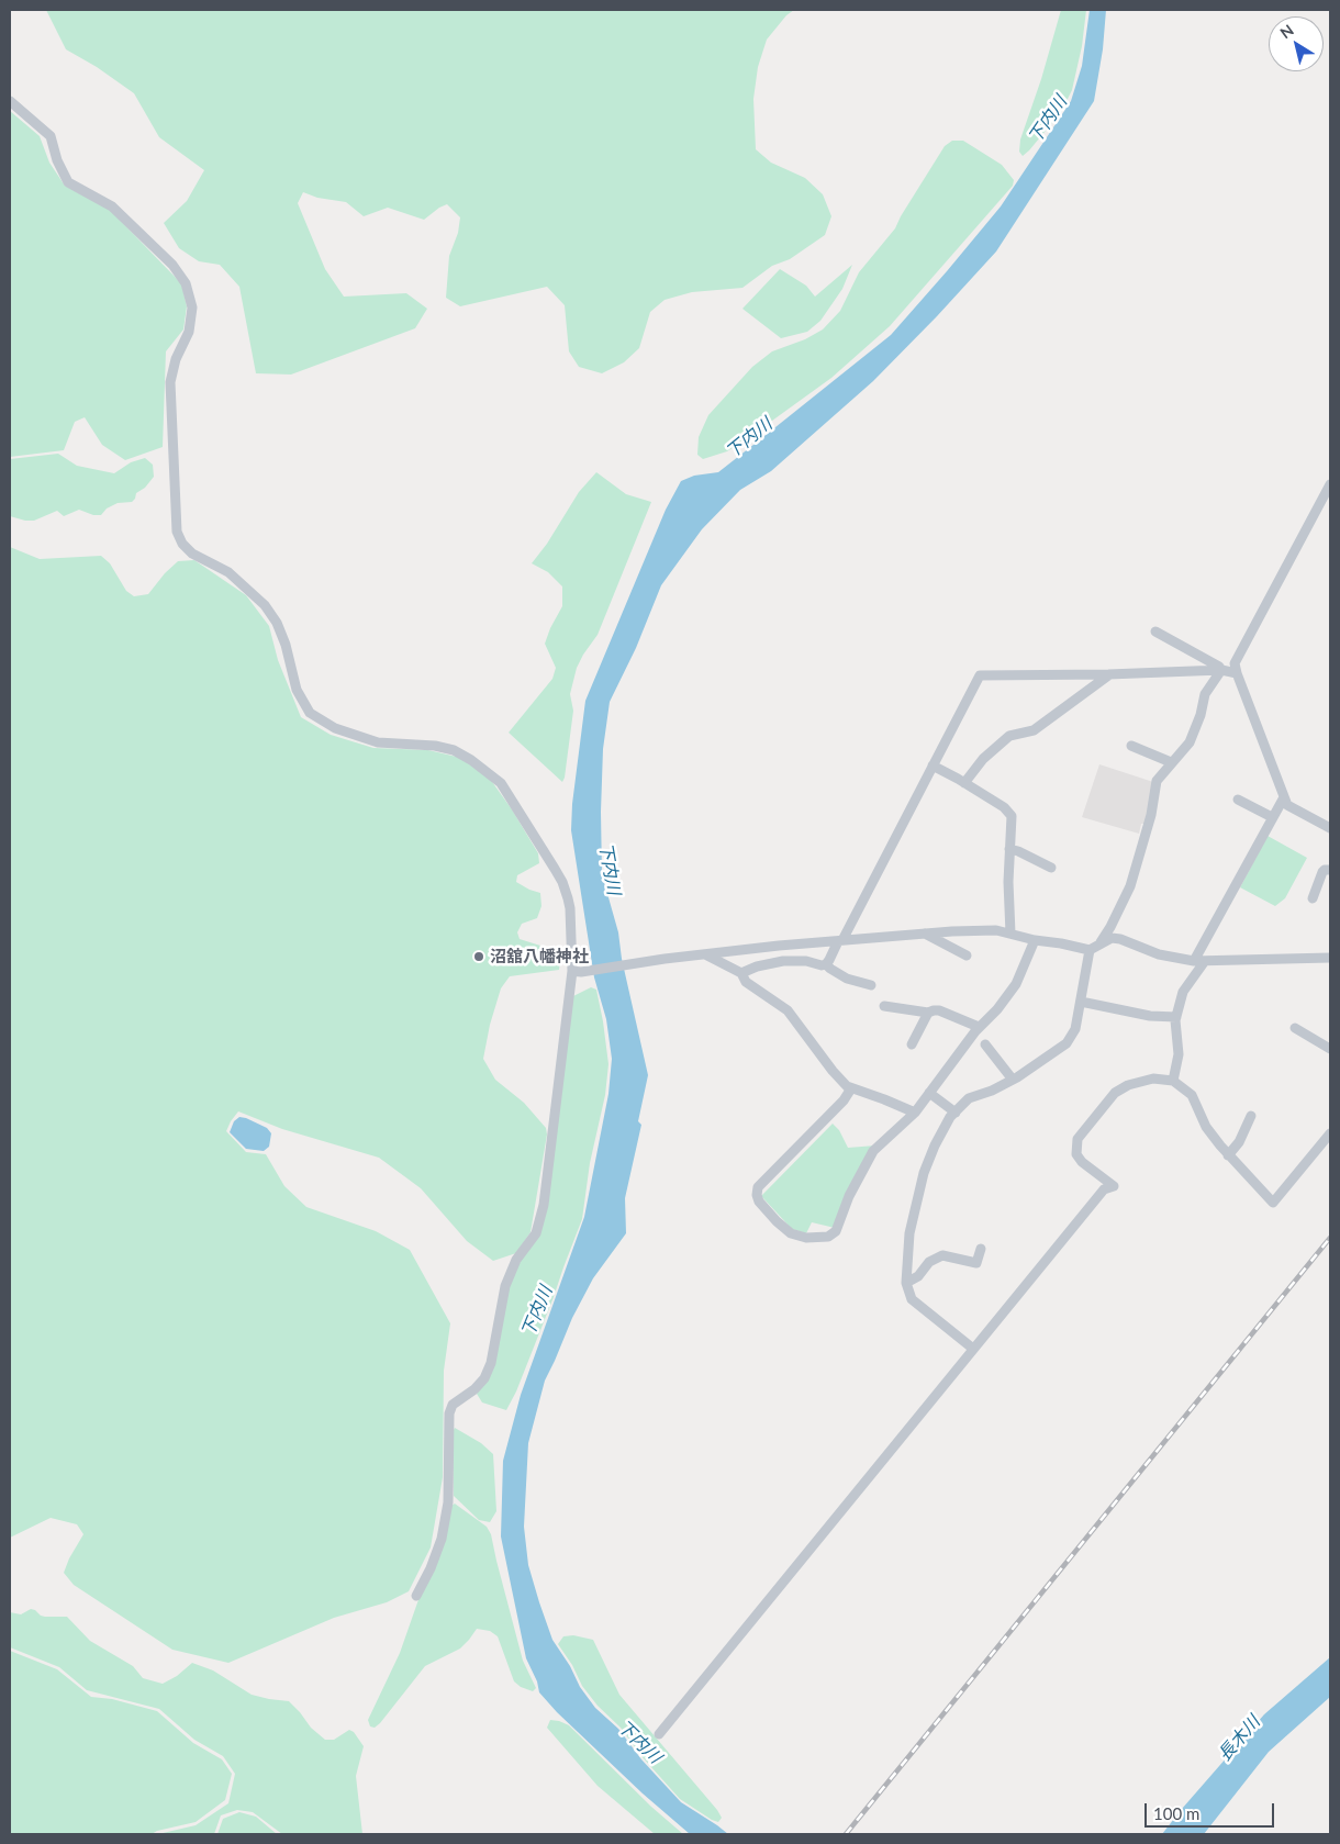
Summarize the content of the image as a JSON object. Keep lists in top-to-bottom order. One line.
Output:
{"water":["下内川","長木川"],"places":["沼舘八幡神社"],"scale_bar":"100 m","north":"top left"}
